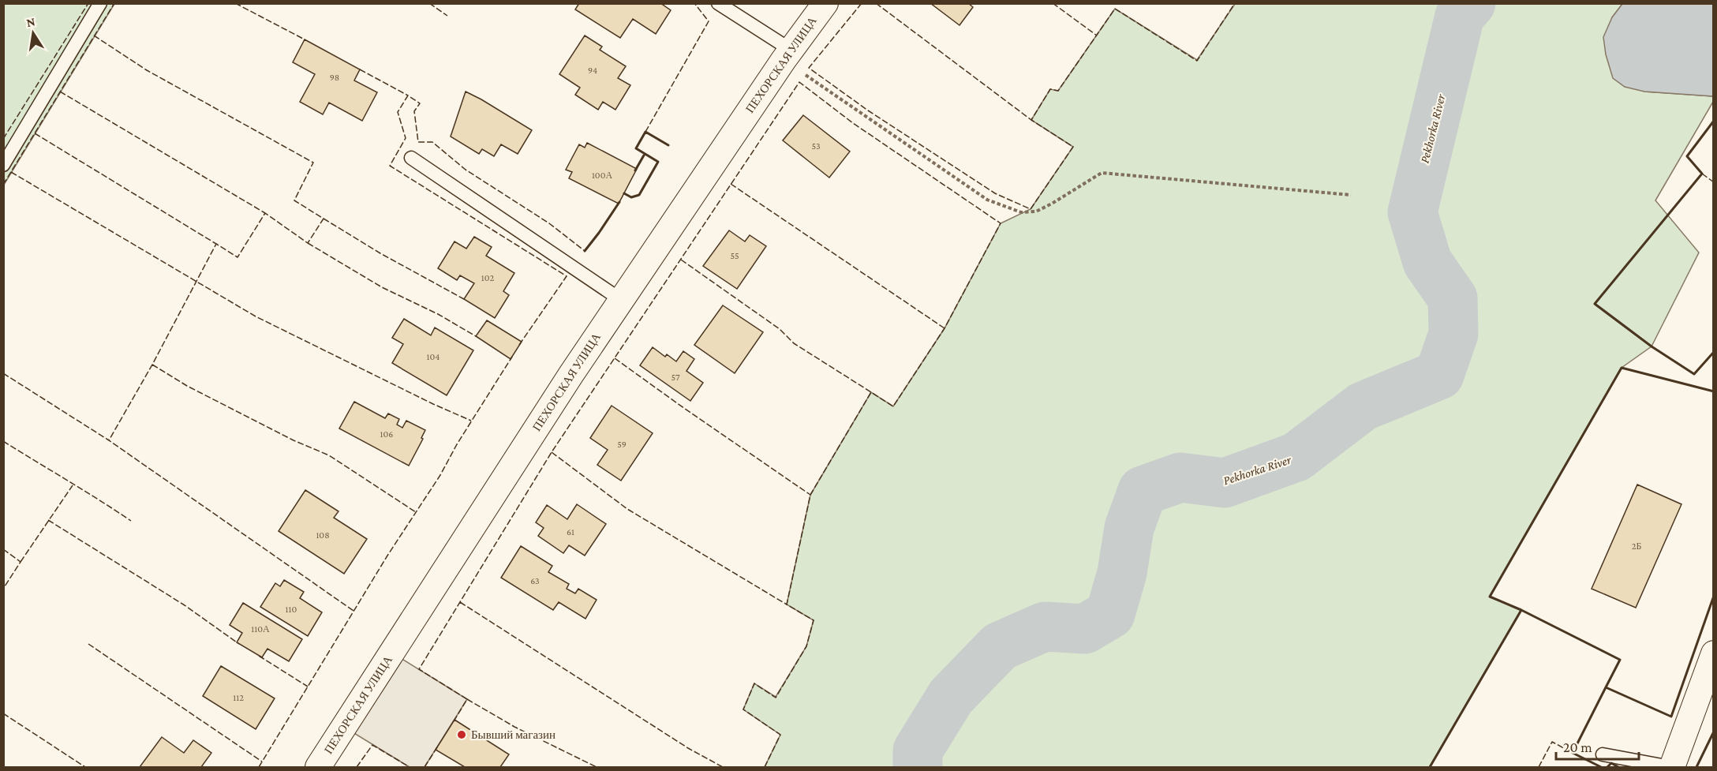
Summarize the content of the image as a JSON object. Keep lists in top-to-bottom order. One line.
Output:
{"streets":{"street":["ПЕХОРСКАЯ УЛИЦА"]},"water":["Pekhorka River"],"places":["Бывший магазин"],"house_numbers":["94","98","53","100А","55","102","104","57","106","59","61","108","2Б","63","110","110А","112"],"scale_bar":"20 m","north":"top"}
